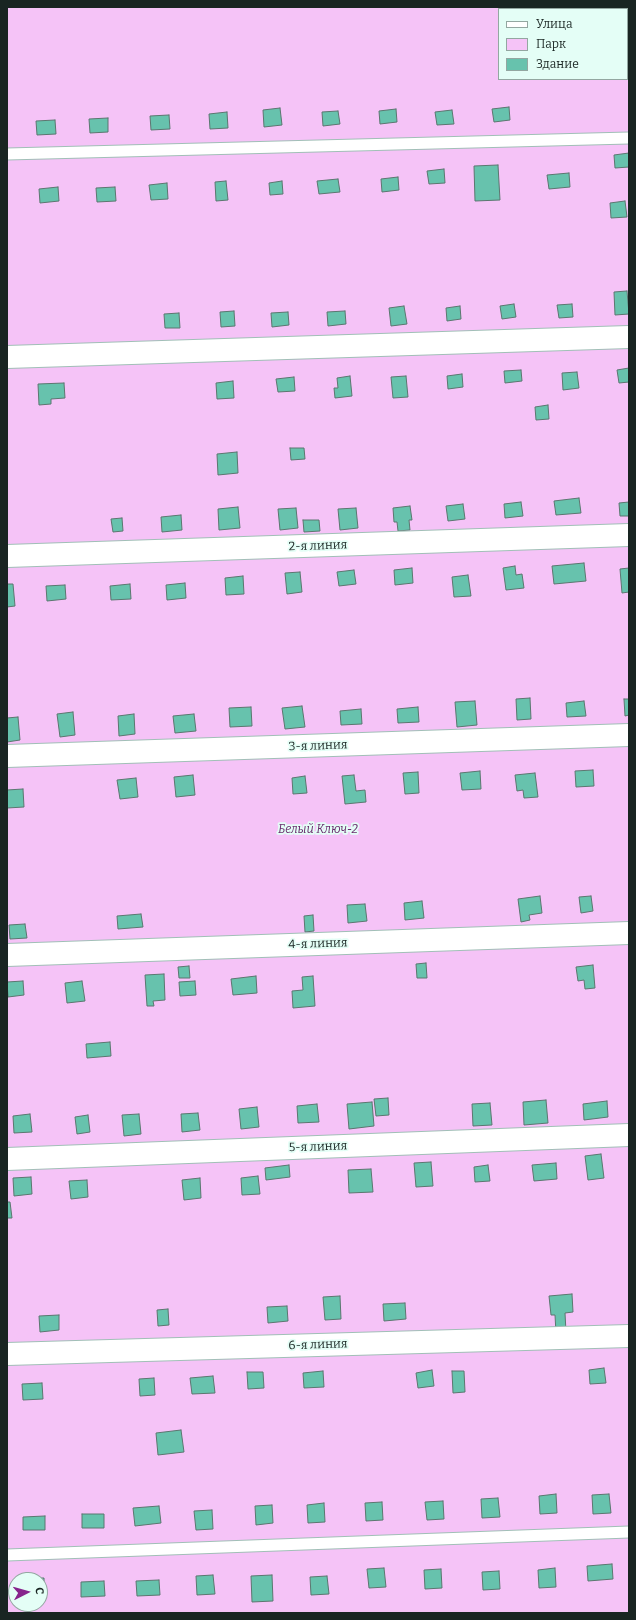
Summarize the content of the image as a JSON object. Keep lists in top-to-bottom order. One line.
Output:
{"streets":{"street":["2-я линия","3-я линия","4-я линия","5-я линия","6-я линия"]},"parks":["Белый Ключ-2"],"legend":["Улица","Парк","Здание"],"north":"right"}
